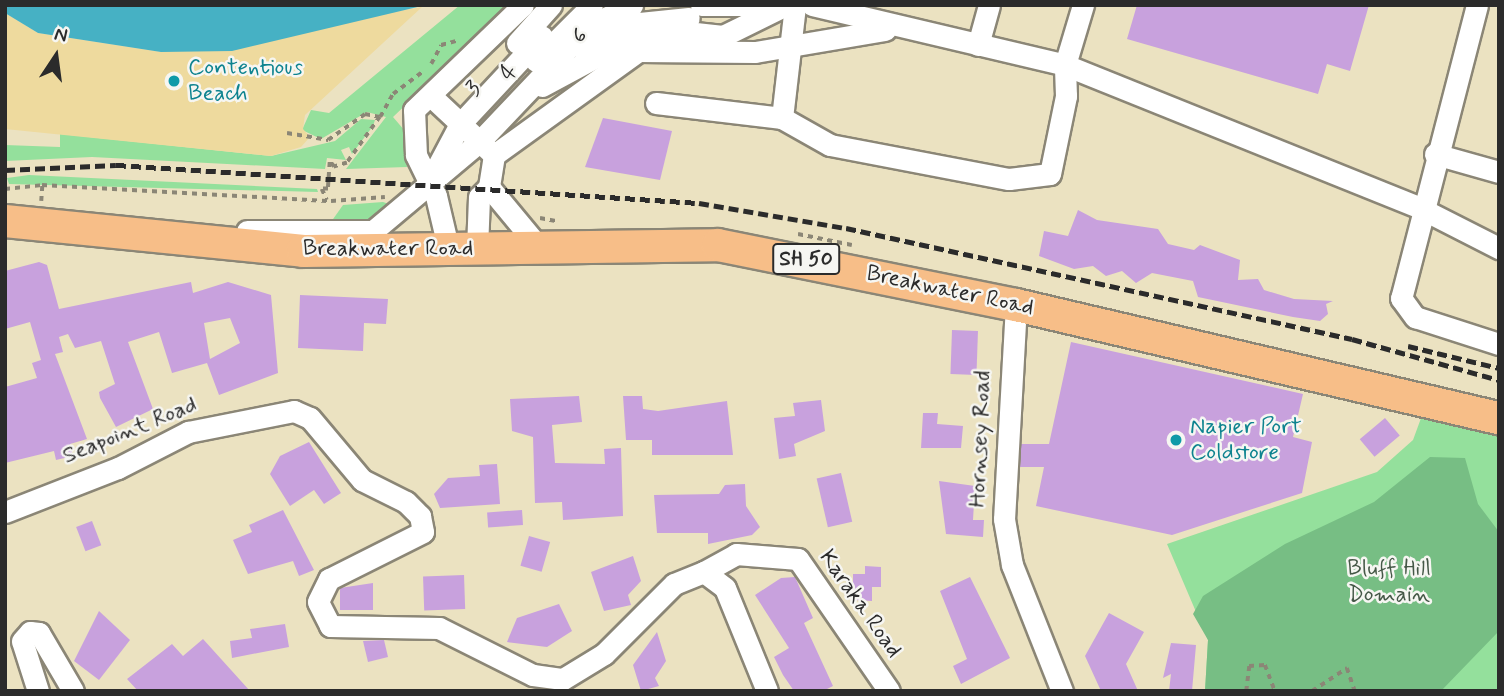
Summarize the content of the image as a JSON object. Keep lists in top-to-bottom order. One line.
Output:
{"streets":{"highway":["Breakwater Road","SH 50"],"street":["4","3","Seapoint Road","Hornsey Road","Karaka Road"]},"crossings":[["4","3"],["4","Breakwater Road"],["Breakwater Road","Hornsey Road"],["Seapoint Road","Karaka Road"]],"parks":["Bluff Hill Domain"],"places":["Contentious Beach","Napier Port Coldstore"],"north":"top"}
